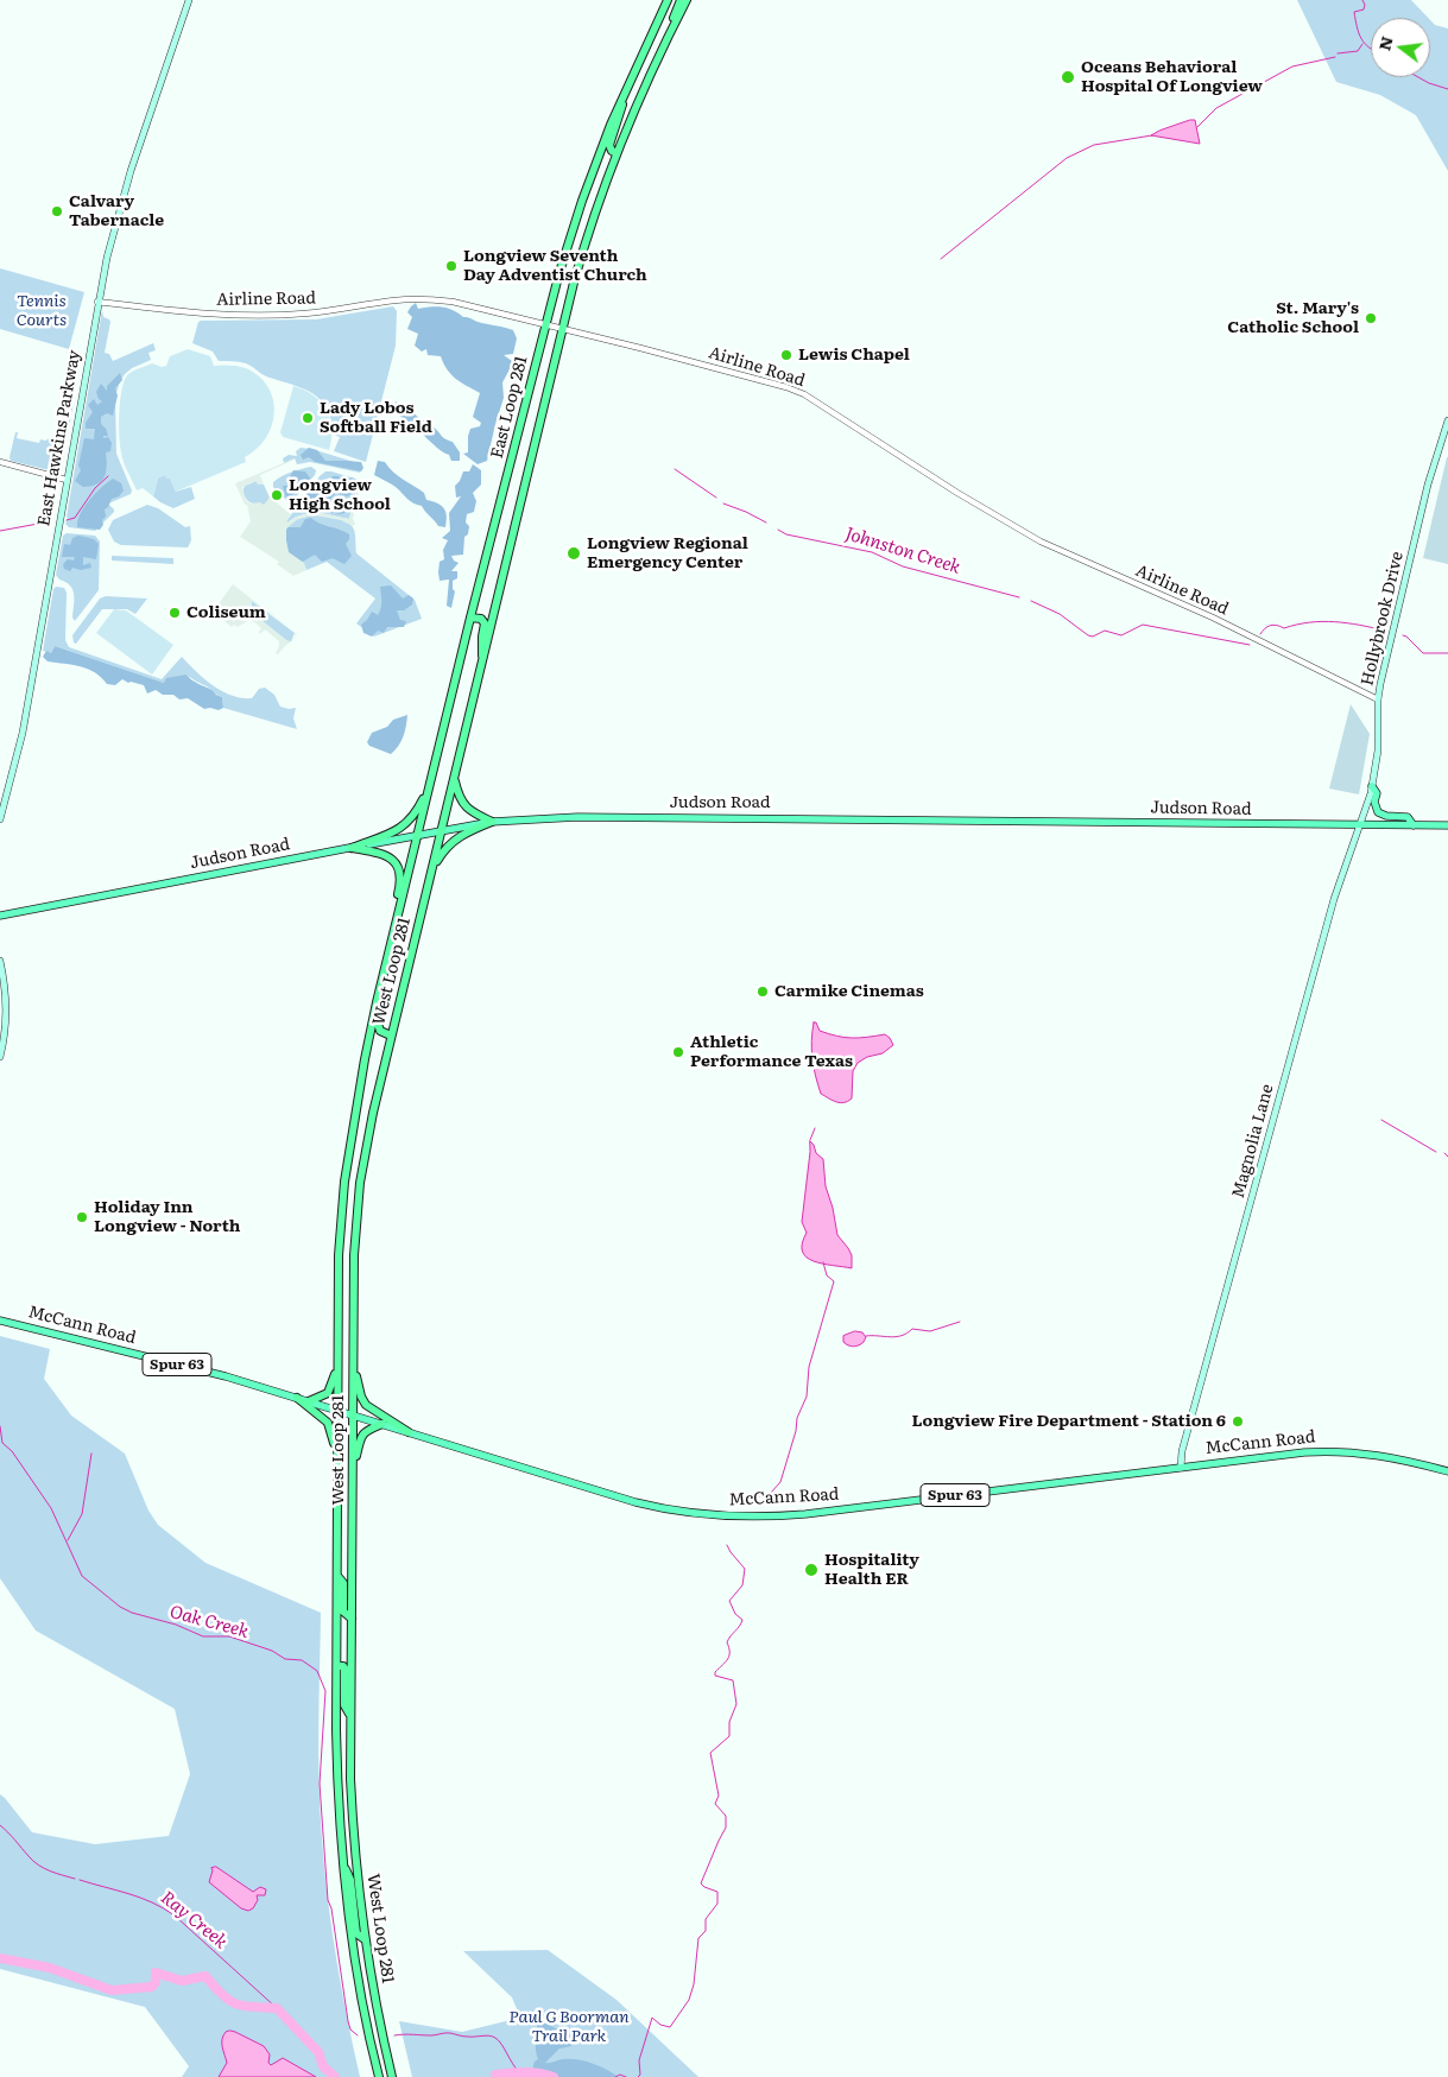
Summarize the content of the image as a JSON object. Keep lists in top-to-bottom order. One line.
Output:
{"streets":{"highway":["East Loop 281","West Loop 281"],"main road":["East Hawkins Parkway","Hollybrook Drive","Judson Road","Magnolia Lane","McCann Road","Spur 63"],"street":["Airline Road"]},"crossings":[["Airline Road","East Loop 281"],["Airline Road","East Hawkins Parkway"],["Airline Road","Hollybrook Drive"],["East Loop 281","Judson Road"],["East Loop 281","West Loop 281"],["Hollybrook Drive","Judson Road"],["Hollybrook Drive","Magnolia Lane"],["Judson Road","West Loop 281"],["Judson Road","Magnolia Lane"],["West Loop 281","McCann Road"],["Magnolia Lane","McCann Road"]],"water":["Johnston Creek","Oak Creek","Ray Creek"],"parks":["Tennis Courts","Paul G Boorman Trail Park"],"places":["Oceans Behavioral Hospital Of Longview","Calvary Tabernacle","Longview Seventh Day Adventist Church","St. Mary's Catholic School","Lewis Chapel","Lady Lobos Softball Field","Longview High School","Longview Regional Emergency Center","Coliseum","Carmike Cinemas","Athletic Performance Texas","Holiday Inn Longview - North","Longview Fire Department - Station 6","Hospitality Health ER"],"north":"left"}
